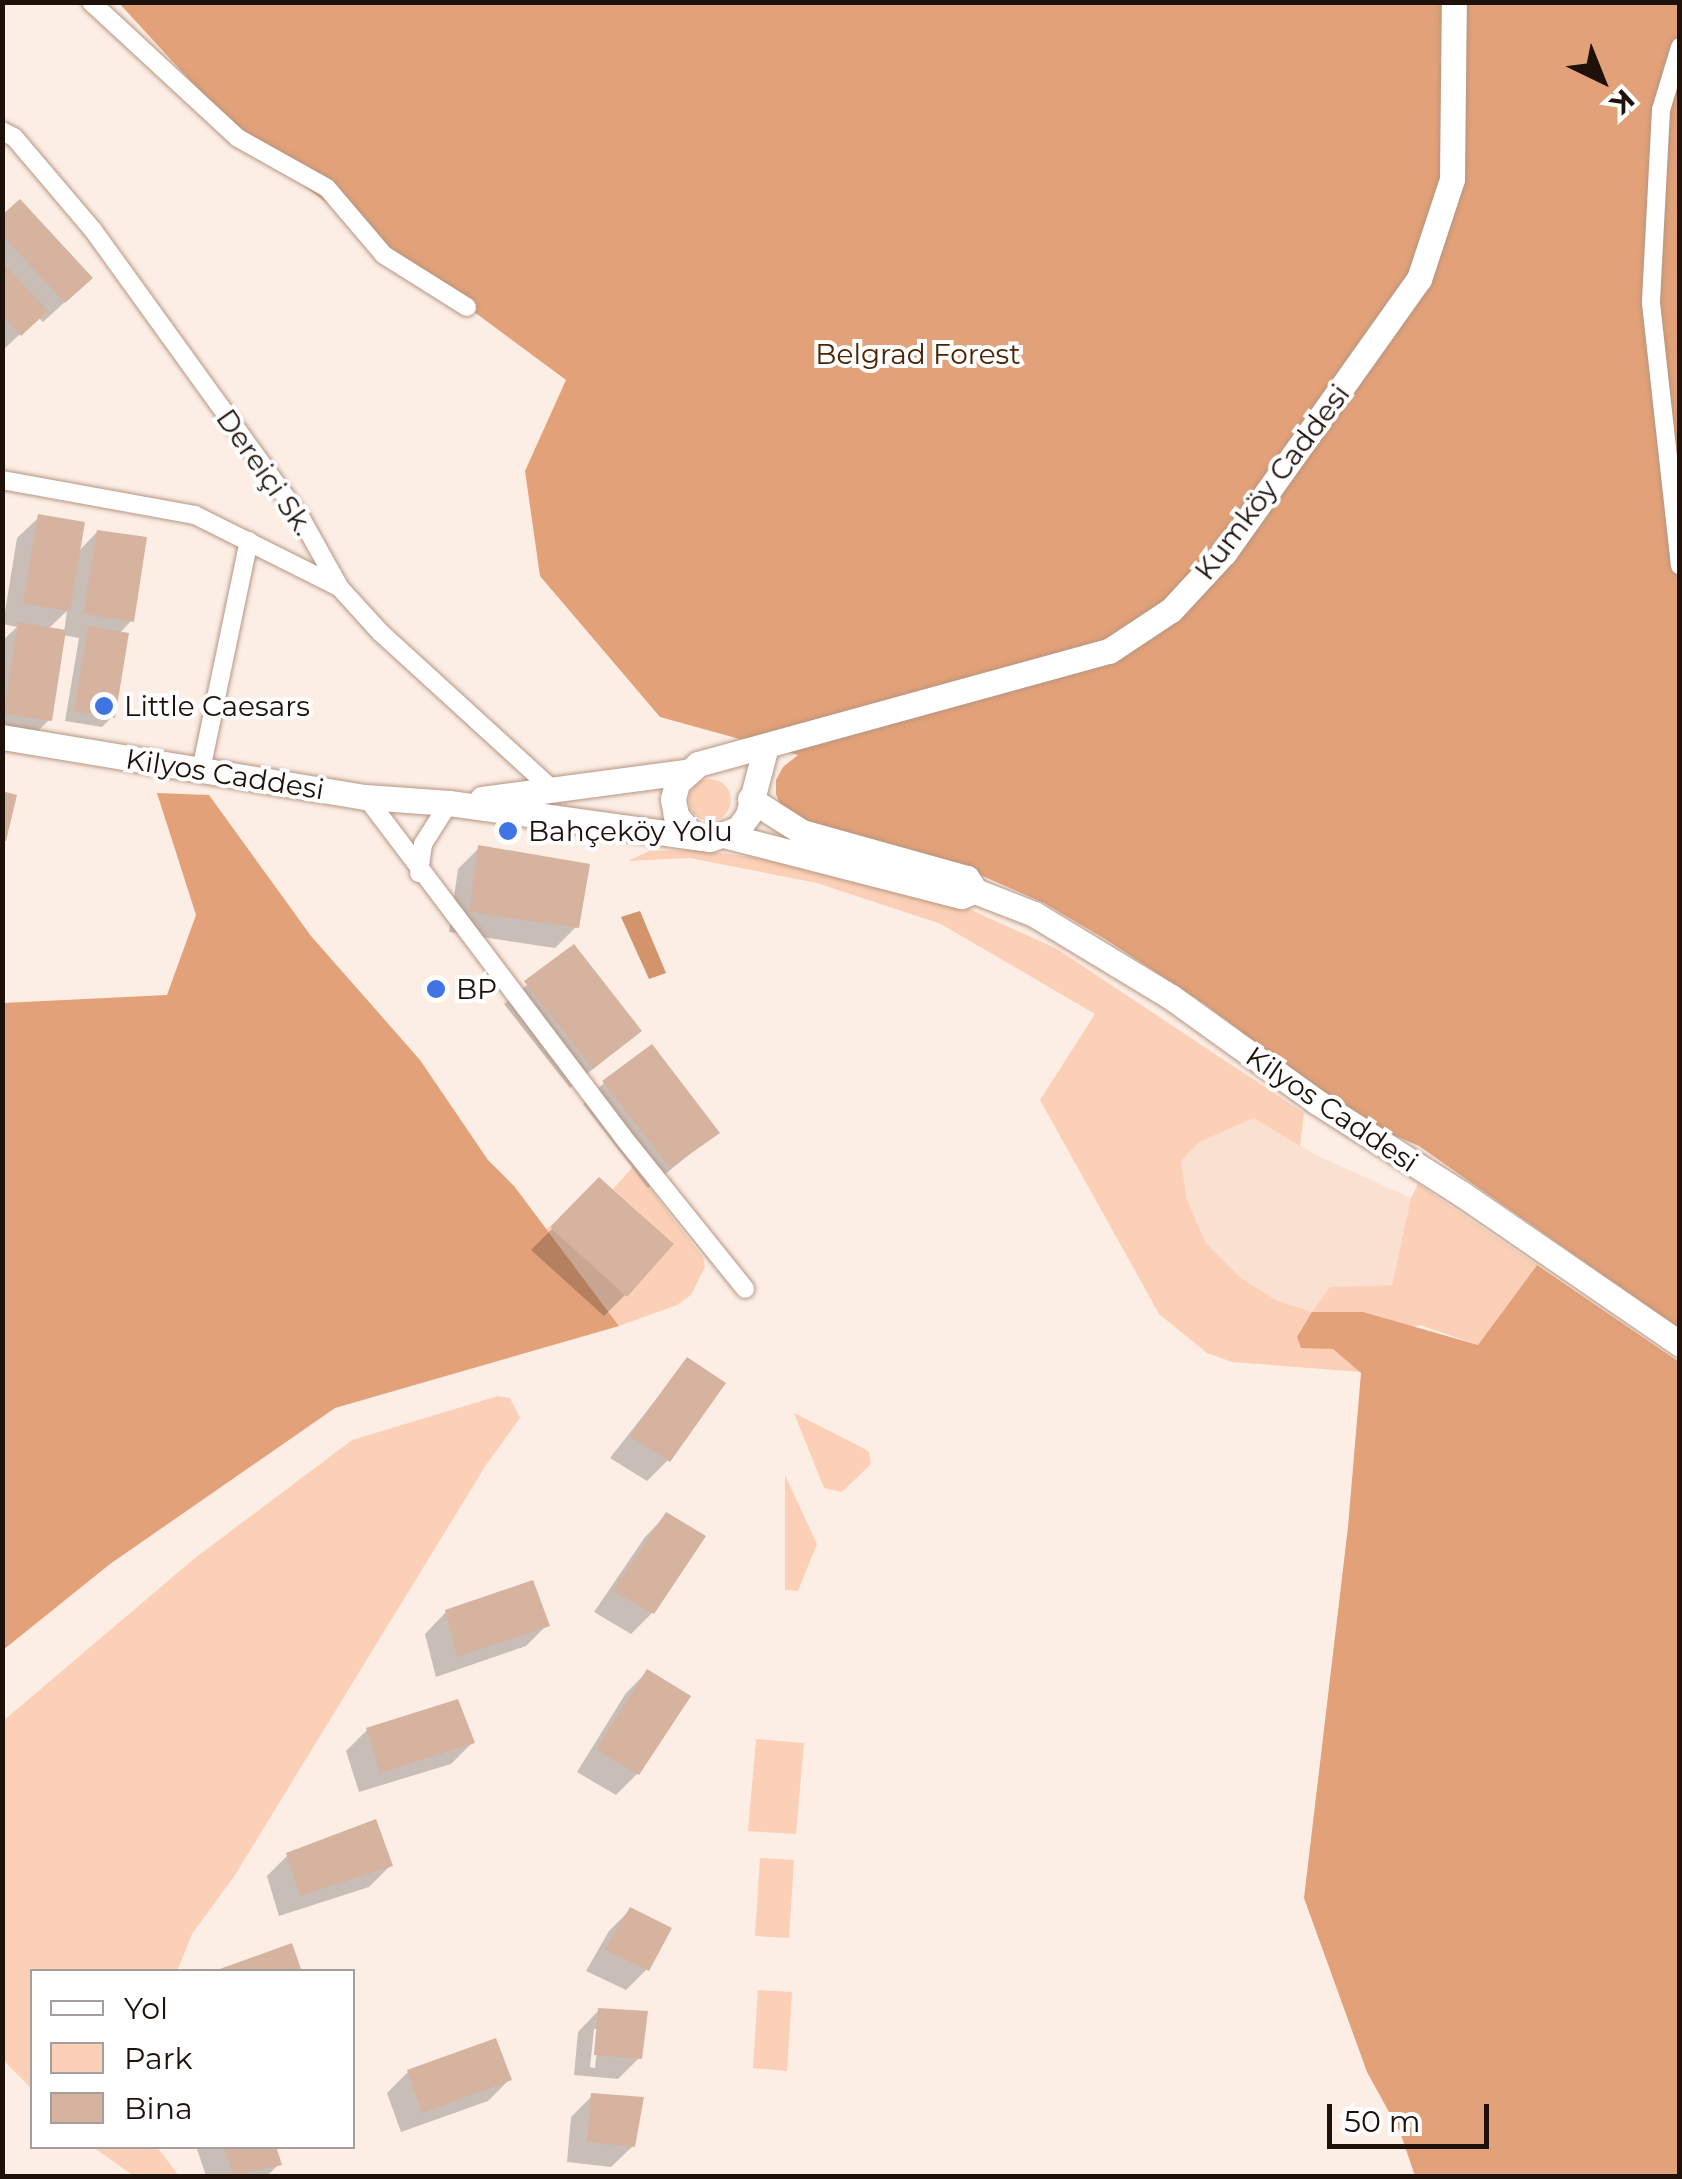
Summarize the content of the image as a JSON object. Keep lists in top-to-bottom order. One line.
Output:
{"streets":{"street":["Dereiçi Sk.","Kumköy Caddesi","Kilyos Caddesi"]},"parks":["Belgrad Forest"],"places":["Little Caesars","Bahçeköy Yolu","BP"],"legend":["Yol","Park","Bina"],"scale_bar":"50 m","north":"bottom right"}
